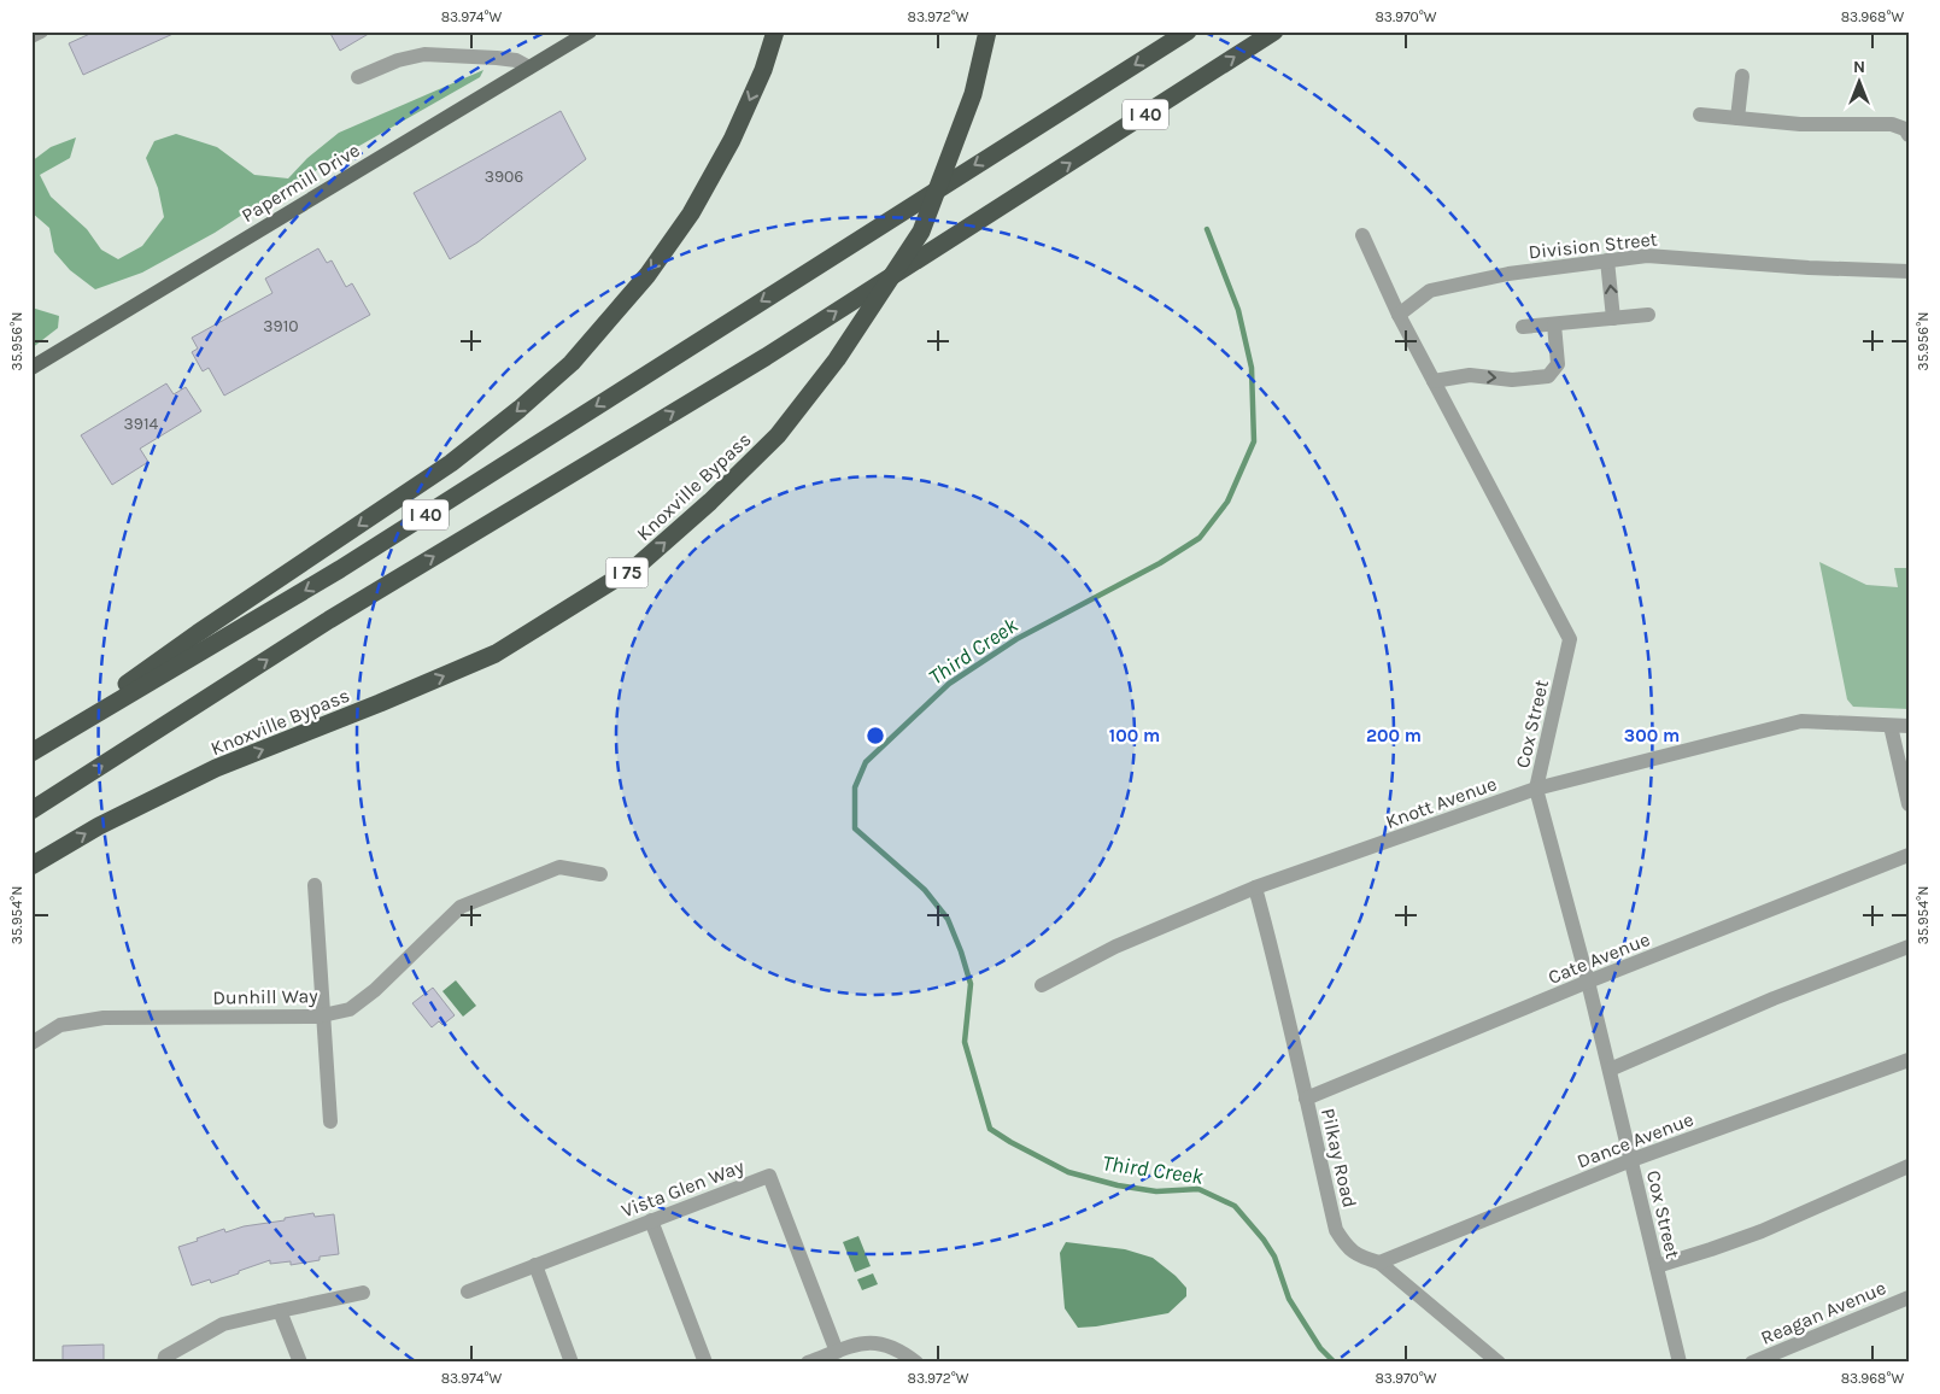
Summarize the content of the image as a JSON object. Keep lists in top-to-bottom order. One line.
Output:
{"streets":{"highway":["I 40","Knoxville Bypass","I 75"],"main road":["Papermill Drive"],"street":["Division Street","Cox Street","Knott Avenue","Cate Avenue","Dunhill Way","Dance Avenue","Pilkay Road","Vista Glen Way","Reagan Avenue"]},"crossings":[["Division Street","Cox Street"],["Cox Street","Knott Avenue"],["Cox Street","Cate Avenue"],["Cox Street","Dance Avenue"],["Knott Avenue","Pilkay Road"],["Cate Avenue","Pilkay Road"],["Dance Avenue","Pilkay Road"]],"water":["Third Creek"],"house_numbers":["3906","3910","3914"],"north":"top","coordinates":["83.974°W","83.972°W","83.970°W","83.968°W","35.956°N","35.954°N"],"rings":["100 m","200 m","300 m"]}
